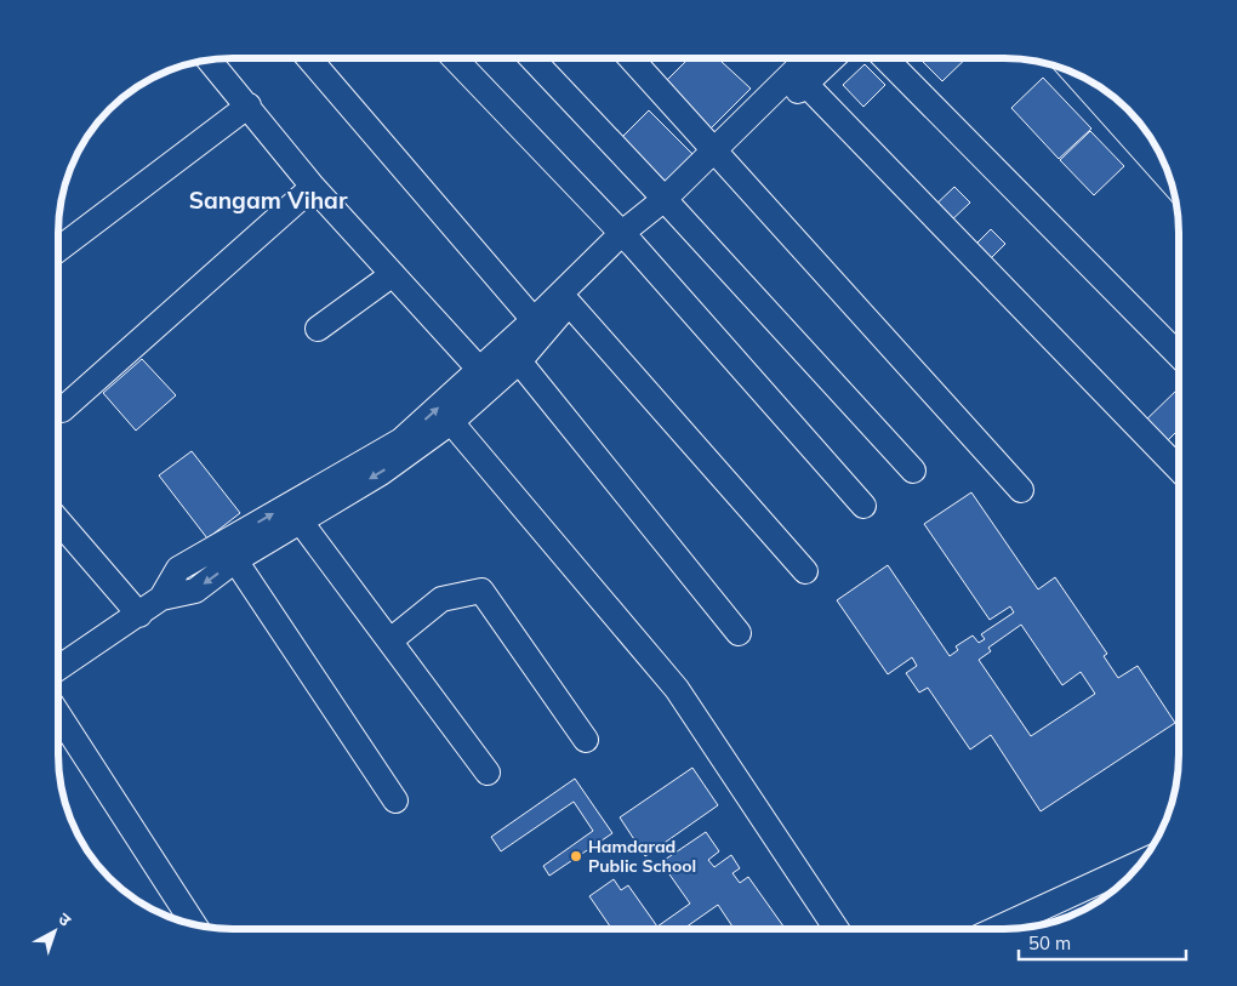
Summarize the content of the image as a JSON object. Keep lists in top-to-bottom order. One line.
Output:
{"districts":["Sangam Vihar"],"places":["Hamdarad Public School"],"scale_bar":"50 m","north":"top right"}
